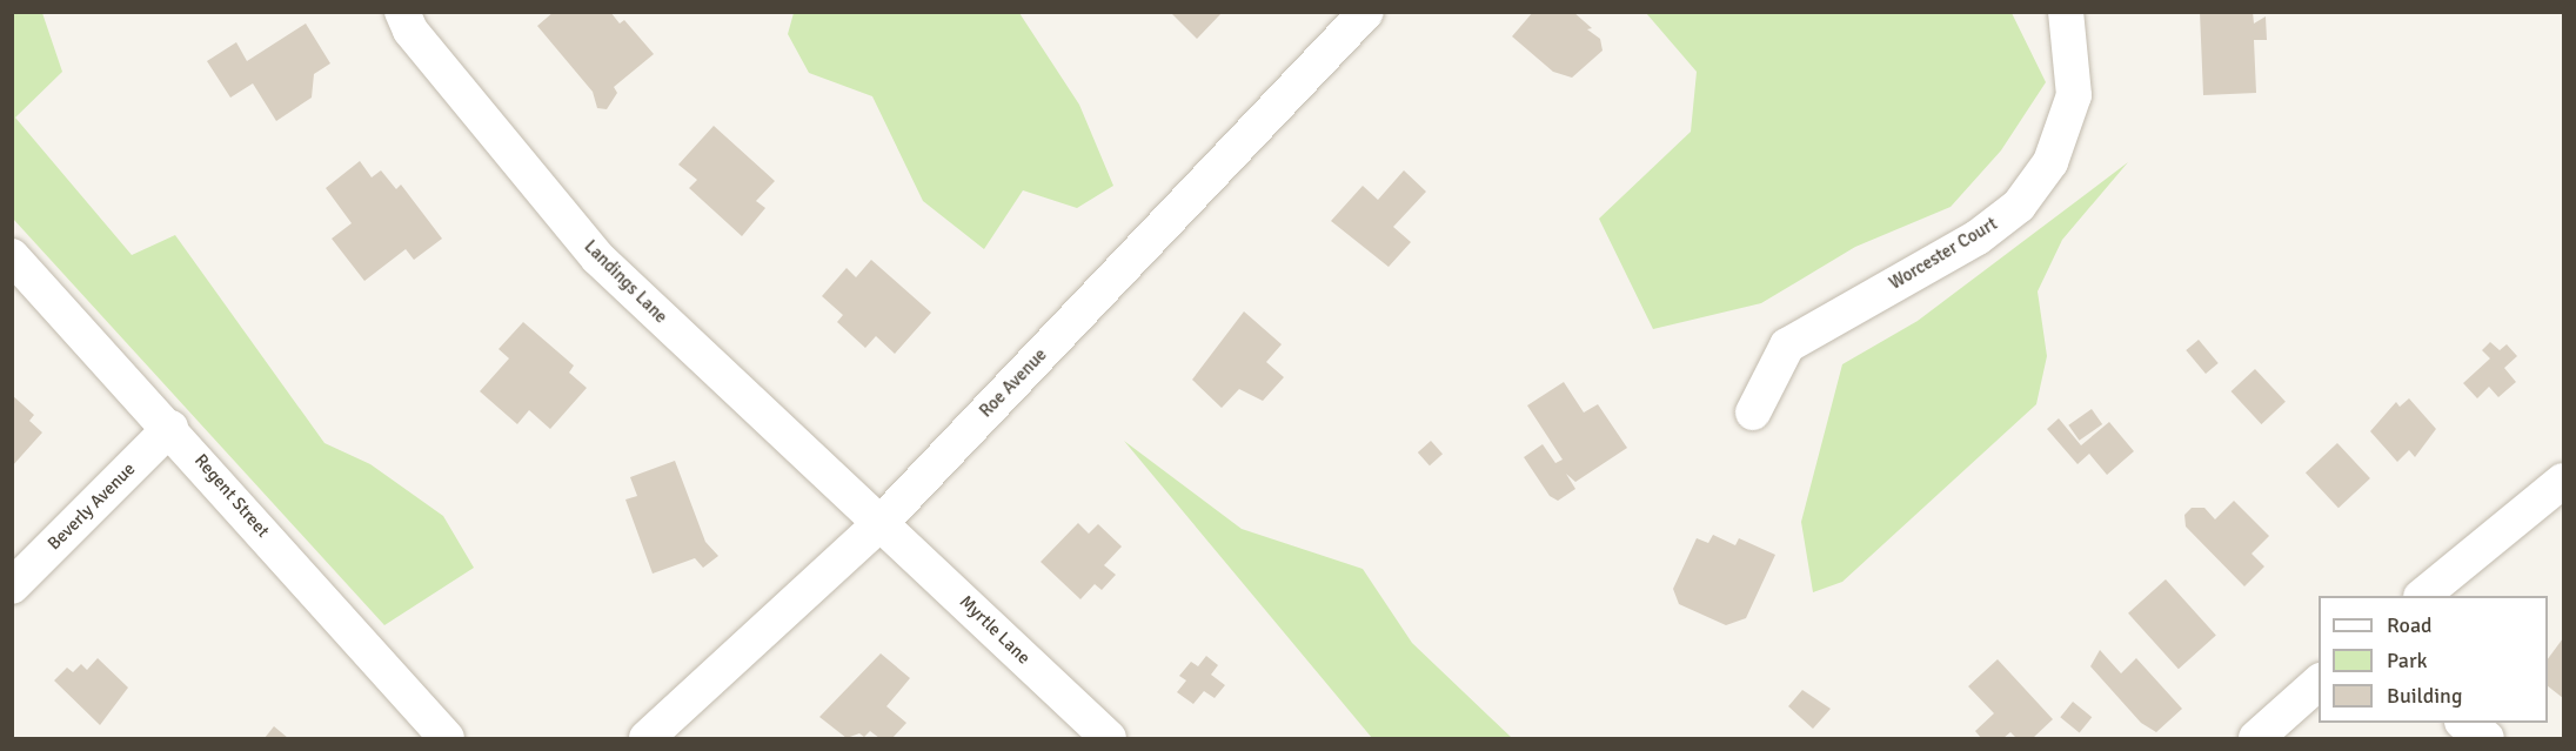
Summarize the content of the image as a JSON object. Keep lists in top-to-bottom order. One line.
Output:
{"streets":{"street":["Worcester Court","Landings Lane","Roe Avenue","Regent Street","Beverly Avenue","Myrtle Lane"]},"crossings":[["Landings Lane","Roe Avenue"],["Landings Lane","Myrtle Lane"],["Roe Avenue","Myrtle Lane"],["Regent Street","Beverly Avenue"]],"legend":["Road","Park","Building"]}
